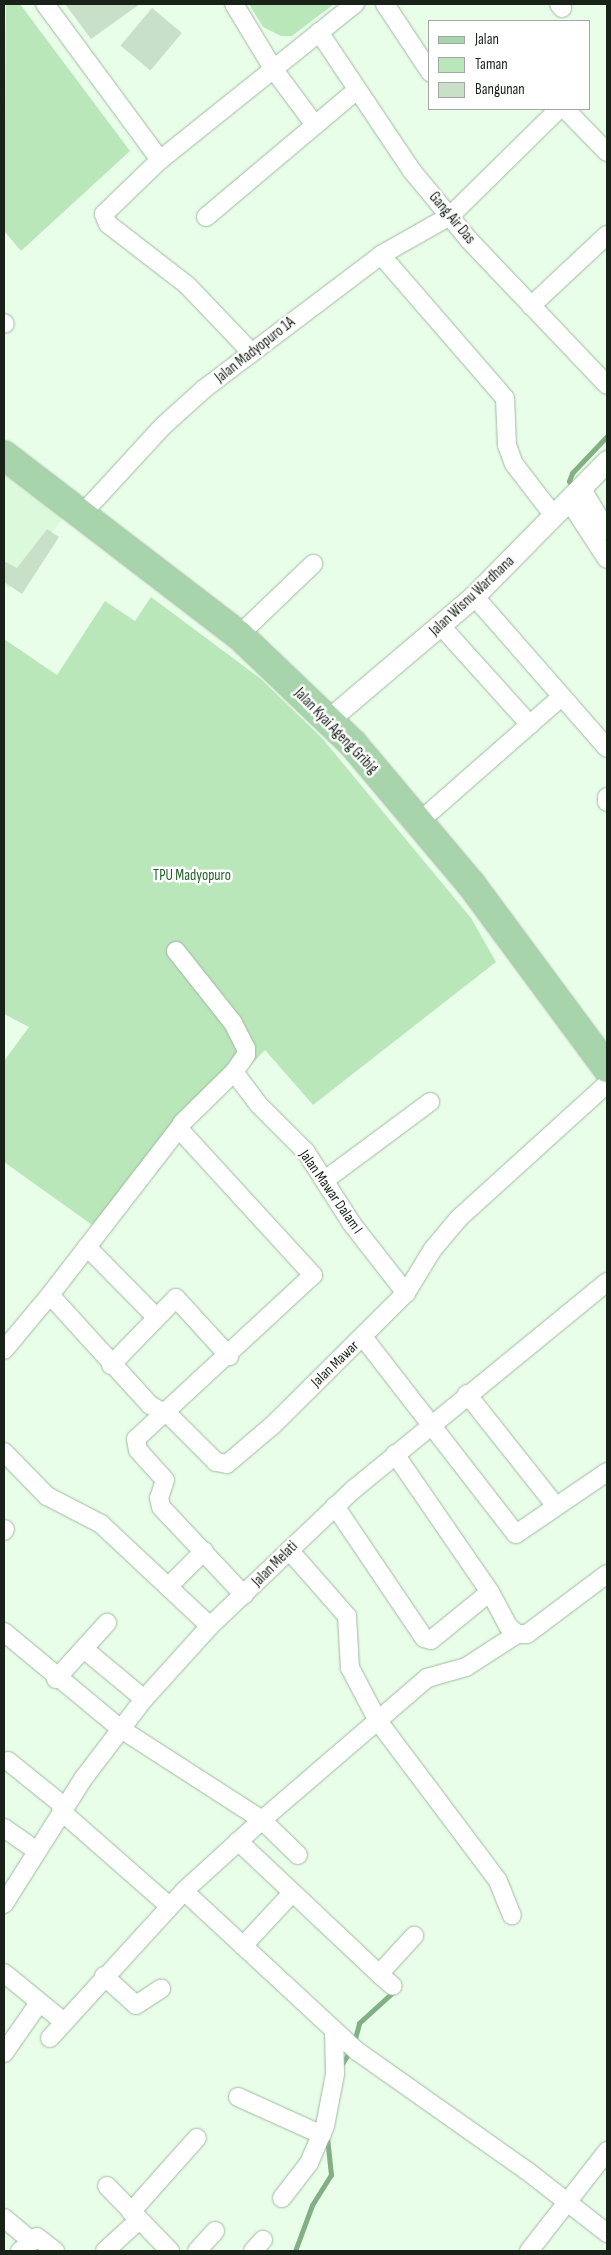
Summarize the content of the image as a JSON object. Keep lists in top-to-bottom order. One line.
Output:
{"streets":{"main road":["Jalan Kyai Ageng Gribig"],"street":["Gang Air Das","Jalan Madyopuro 1A","Jalan Wisnu Wardhana","Jalan Mawar Dalam I","Jalan Mawar","Jalan Melati"]},"crossings":[["Gang Air Das","Jalan Madyopuro 1A"],["Jalan Madyopuro 1A","Jalan Kyai Ageng Gribig"],["Jalan Wisnu Wardhana","Jalan Kyai Ageng Gribig"],["Jalan Kyai Ageng Gribig","Jalan Mawar"],["Jalan Mawar Dalam I","Jalan Mawar"]],"parks":["TPU Madyopuro"],"legend":["Jalan","Taman","Bangunan"]}
